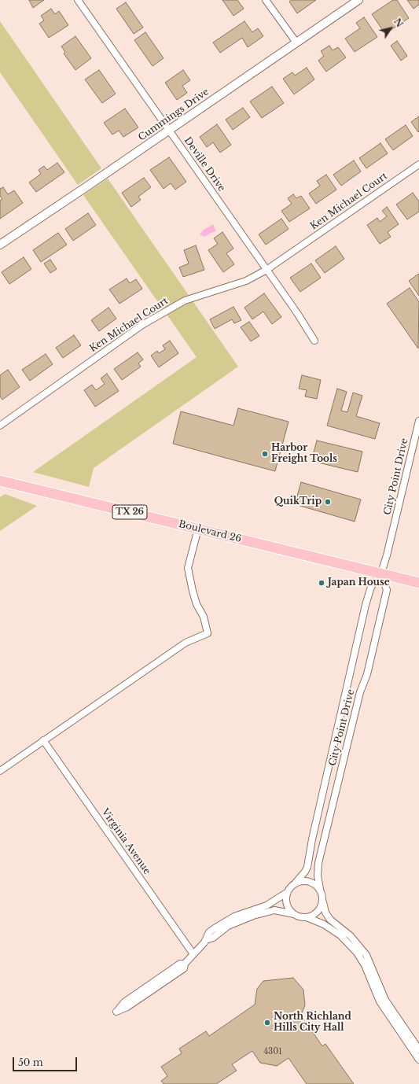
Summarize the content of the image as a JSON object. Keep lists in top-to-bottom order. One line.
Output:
{"streets":{"main road":["TX 26","Boulevard 26"],"street":["Cummings Drive","Deville Drive","Ken Michael Court","City Point Drive","Virginia Avenue"]},"crossings":[["Cummings Drive","Deville Drive"],["Deville Drive","Ken Michael Court"],["City Point Drive","Boulevard 26"]],"places":["Harbor Freight Tools","QuikTrip","Japan House","North Richland Hills City Hall"],"house_numbers":["4301"],"scale_bar":"50 m","north":"top right"}
